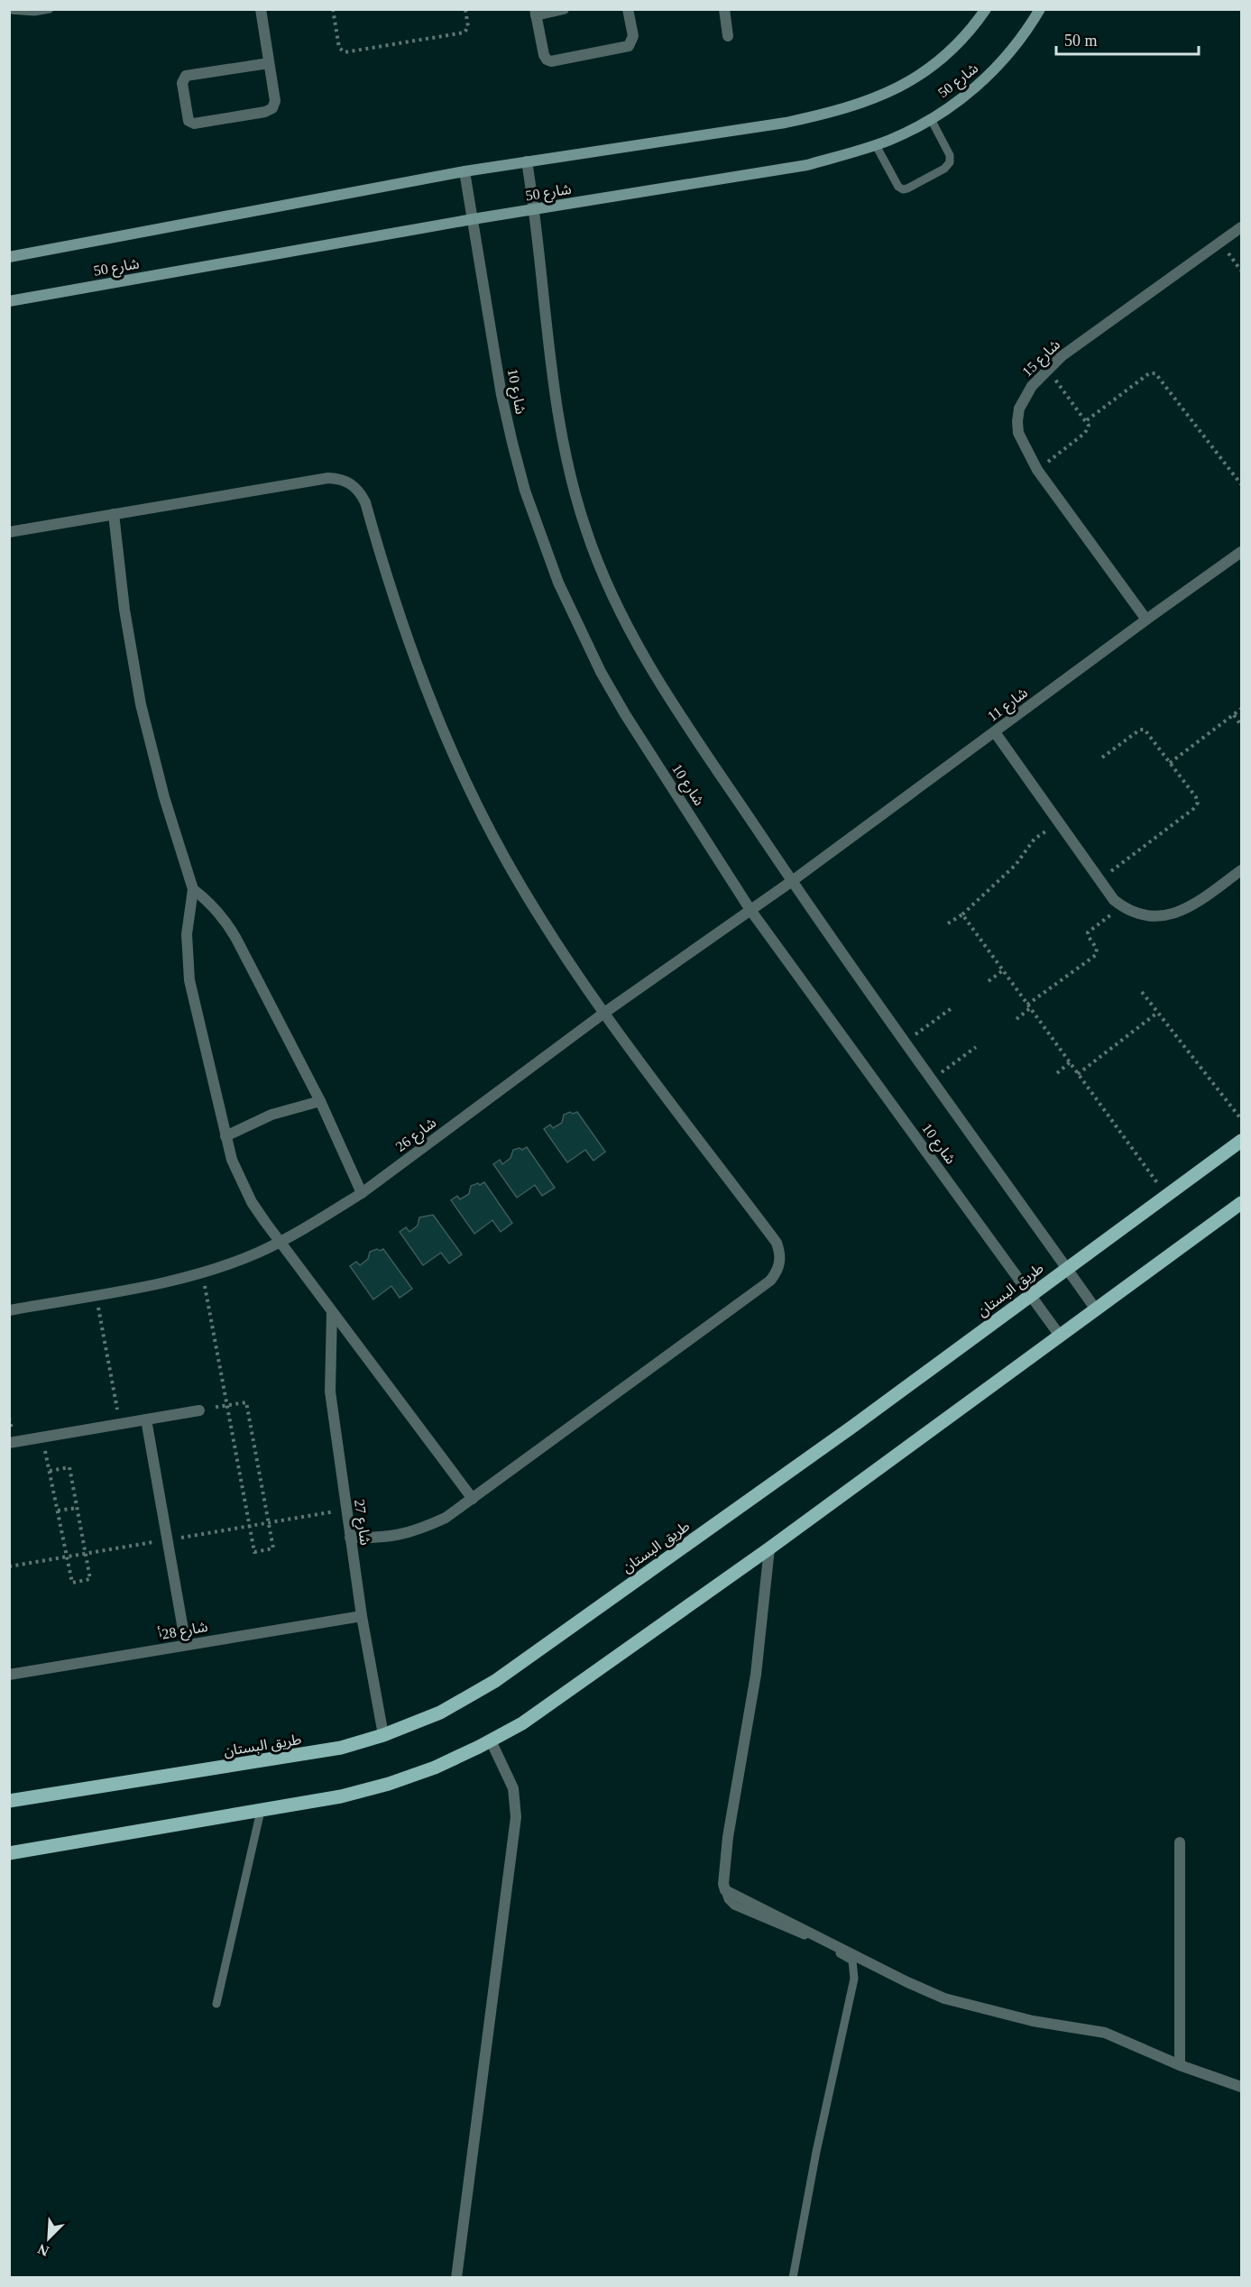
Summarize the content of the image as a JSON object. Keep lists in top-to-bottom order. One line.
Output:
{"streets":{"main road":["طريق البستان"],"street":["شارع 50","شارع 15","شارع 10","شارع 11","شارع 26","شارع 27","شارع 28أ"]},"crossings":[["شارع 50","شارع 10"],["شارع 15","شارع 11"],["شارع 10","شارع 26"],["شارع 10","طريق البستان"],["شارع 11","شارع 26"],["طريق البستان","شارع 27"],["شارع 27","شارع 28أ"]],"scale_bar":"50 m","north":"bottom left"}
